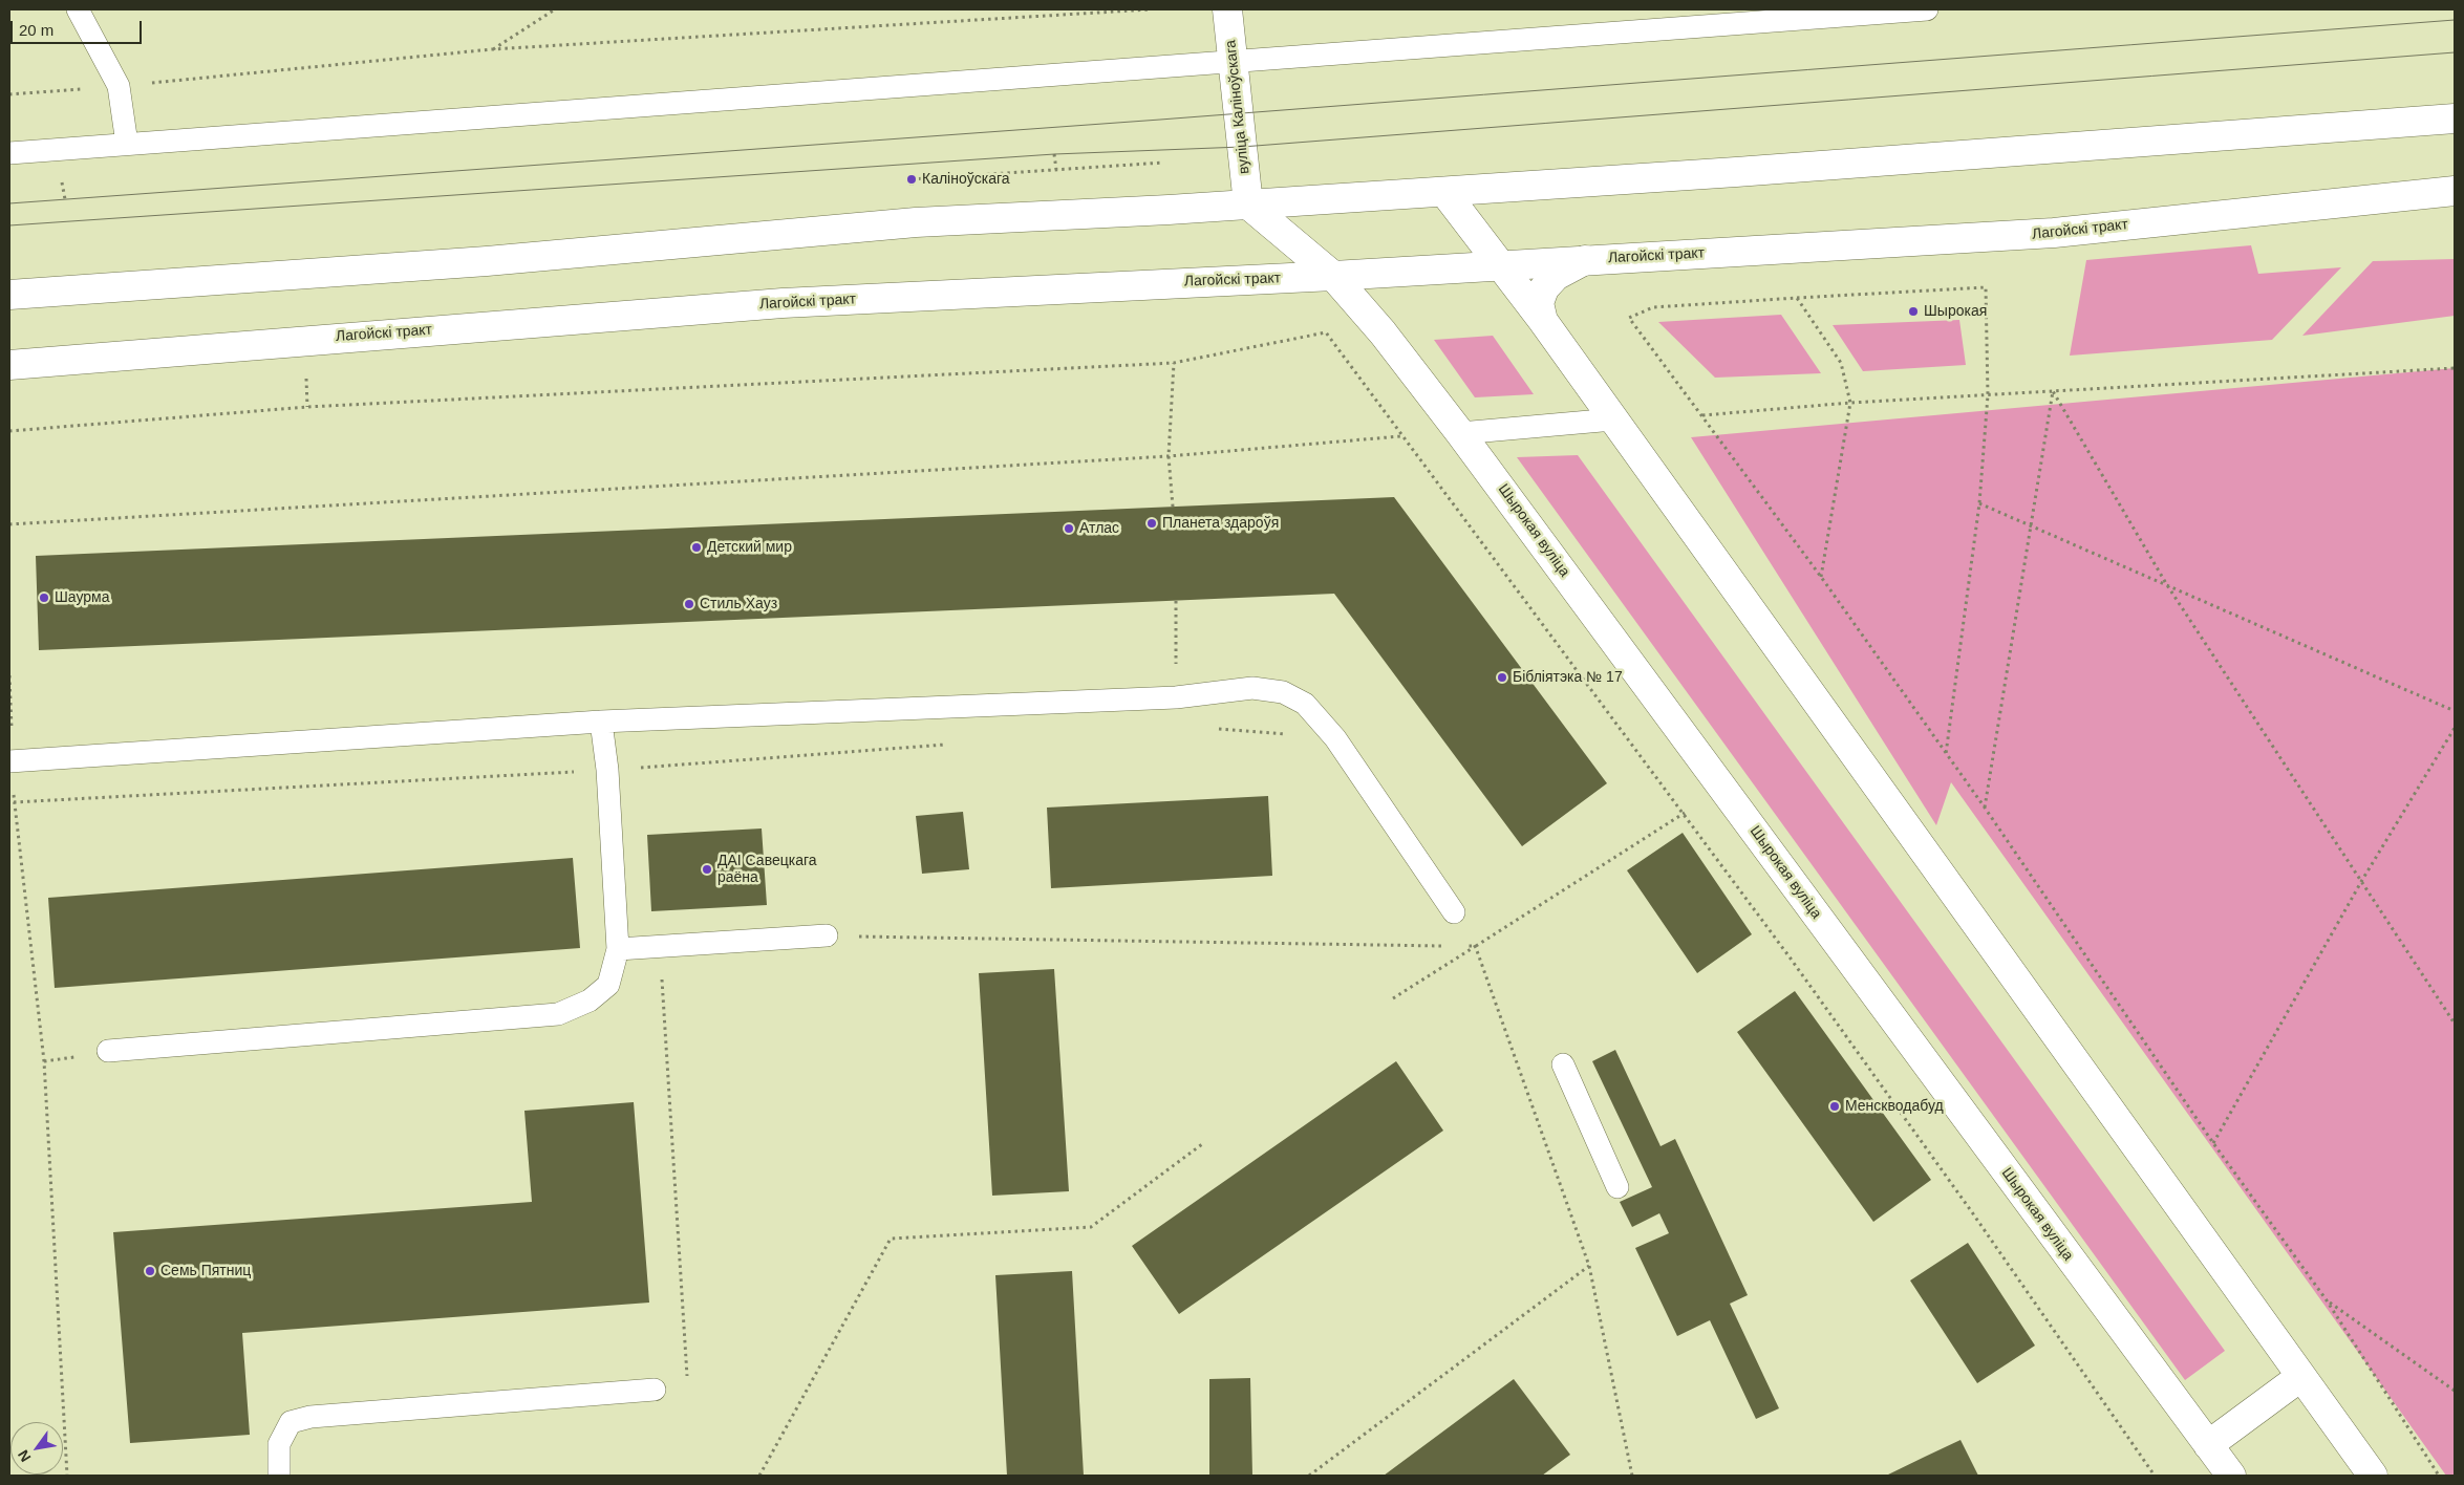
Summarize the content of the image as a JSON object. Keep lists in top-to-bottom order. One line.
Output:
{"streets":{"main road":["вуліца Каліноўскага","Лагойскі тракт","Шырокая вуліца"]},"crossings":[["вуліца Каліноўскага","Шырокая вуліца"],["Лагойскі тракт","Шырокая вуліца"]],"places":["Каліноўскага","Шырокая","Планета здароўя","Атлас","Детский мир","Шаурма","Стиль Хауз","Бібліятэка № 17","ДАІ Савецкага раёна","Менскводабуд","Семь Пятниц"],"scale_bar":"20 m","north":"bottom left"}
